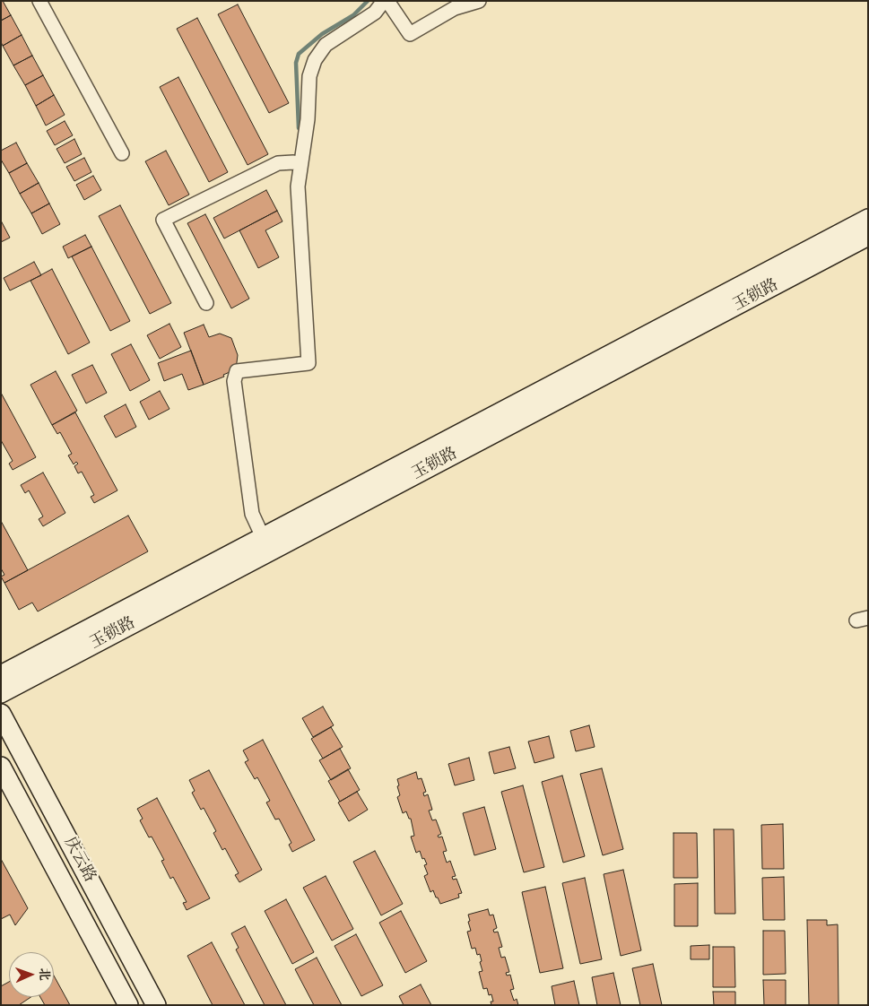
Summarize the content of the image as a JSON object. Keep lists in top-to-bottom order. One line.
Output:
{"streets":{"street":["玉锁路","庆云路"]},"north":"right"}
